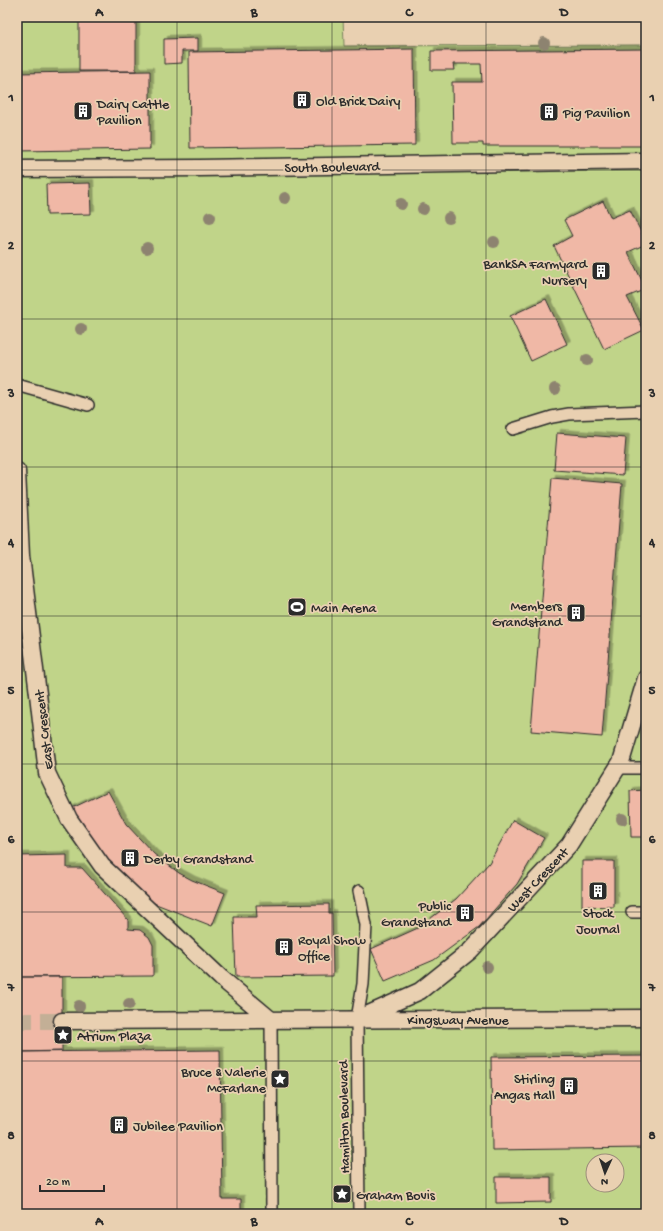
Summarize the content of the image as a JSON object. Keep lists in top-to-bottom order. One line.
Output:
{"streets":{"street":["South Boulevard","East Crescent","West Crescent","Kingsway Avenue"],"lane":["Hamilton Boulevard"]},"crossings":[["East Crescent","Kingsway Avenue"],["West Crescent","Kingsway Avenue"],["West Crescent","Hamilton Boulevard"],["Kingsway Avenue","Hamilton Boulevard"]],"places":{"building":["Old Brick Dairy","Dairy Cattle Pavilion","Pig Pavilion","BankSA Farmyard Nursery","Members Grandstand","Derby Grandstand","Stock Journal","Public Grandstand","Royal Show Office","Stirling Angas Hall","Jubilee Pavilion"],"sports":["Main Arena"],"place":["Atrium Plaza","Bruce & Valerie McFarlane","Graham Bovis"]},"scale_bar":"20 m","north":"bottom","grid":{"columns":["A","B","C","D"],"rows":["1","2","3","4","5","6","7","8"]}}
